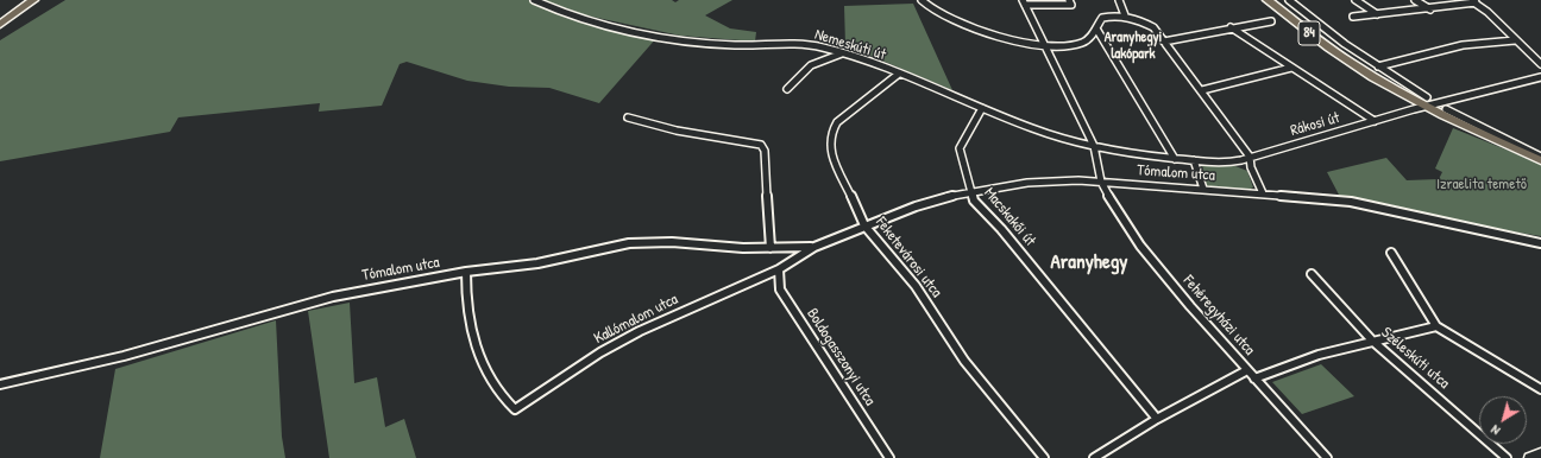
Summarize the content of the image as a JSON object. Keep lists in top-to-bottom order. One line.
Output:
{"streets":{"main road":["84"],"street":["Nemeskúti út","Rákosi út","Tómalom utca","Macskakői út","Feketevárosi utca","Fehéregyházi utca","Kallómalom utca","Boldogasszonyi utca","Széleskúti utca"]},"crossings":[["84","Rákosi út"],["Nemeskúti út","Rákosi út"],["Nemeskúti út","Macskakői út"],["Nemeskúti út","Feketevárosi utca"],["Nemeskúti út","Fehéregyházi utca"],["Rákosi út","Fehéregyházi utca"],["Tómalom utca","Macskakői út"],["Tómalom utca","Feketevárosi utca"],["Tómalom utca","Fehéregyházi utca"],["Tómalom utca","Kallómalom utca"],["Tómalom utca","Boldogasszonyi utca"],["Kallómalom utca","Boldogasszonyi utca"]],"districts":["Aranyhegyi lakópark","Aranyhegy"],"parks":["Izraelita temető"],"north":"bottom left"}
